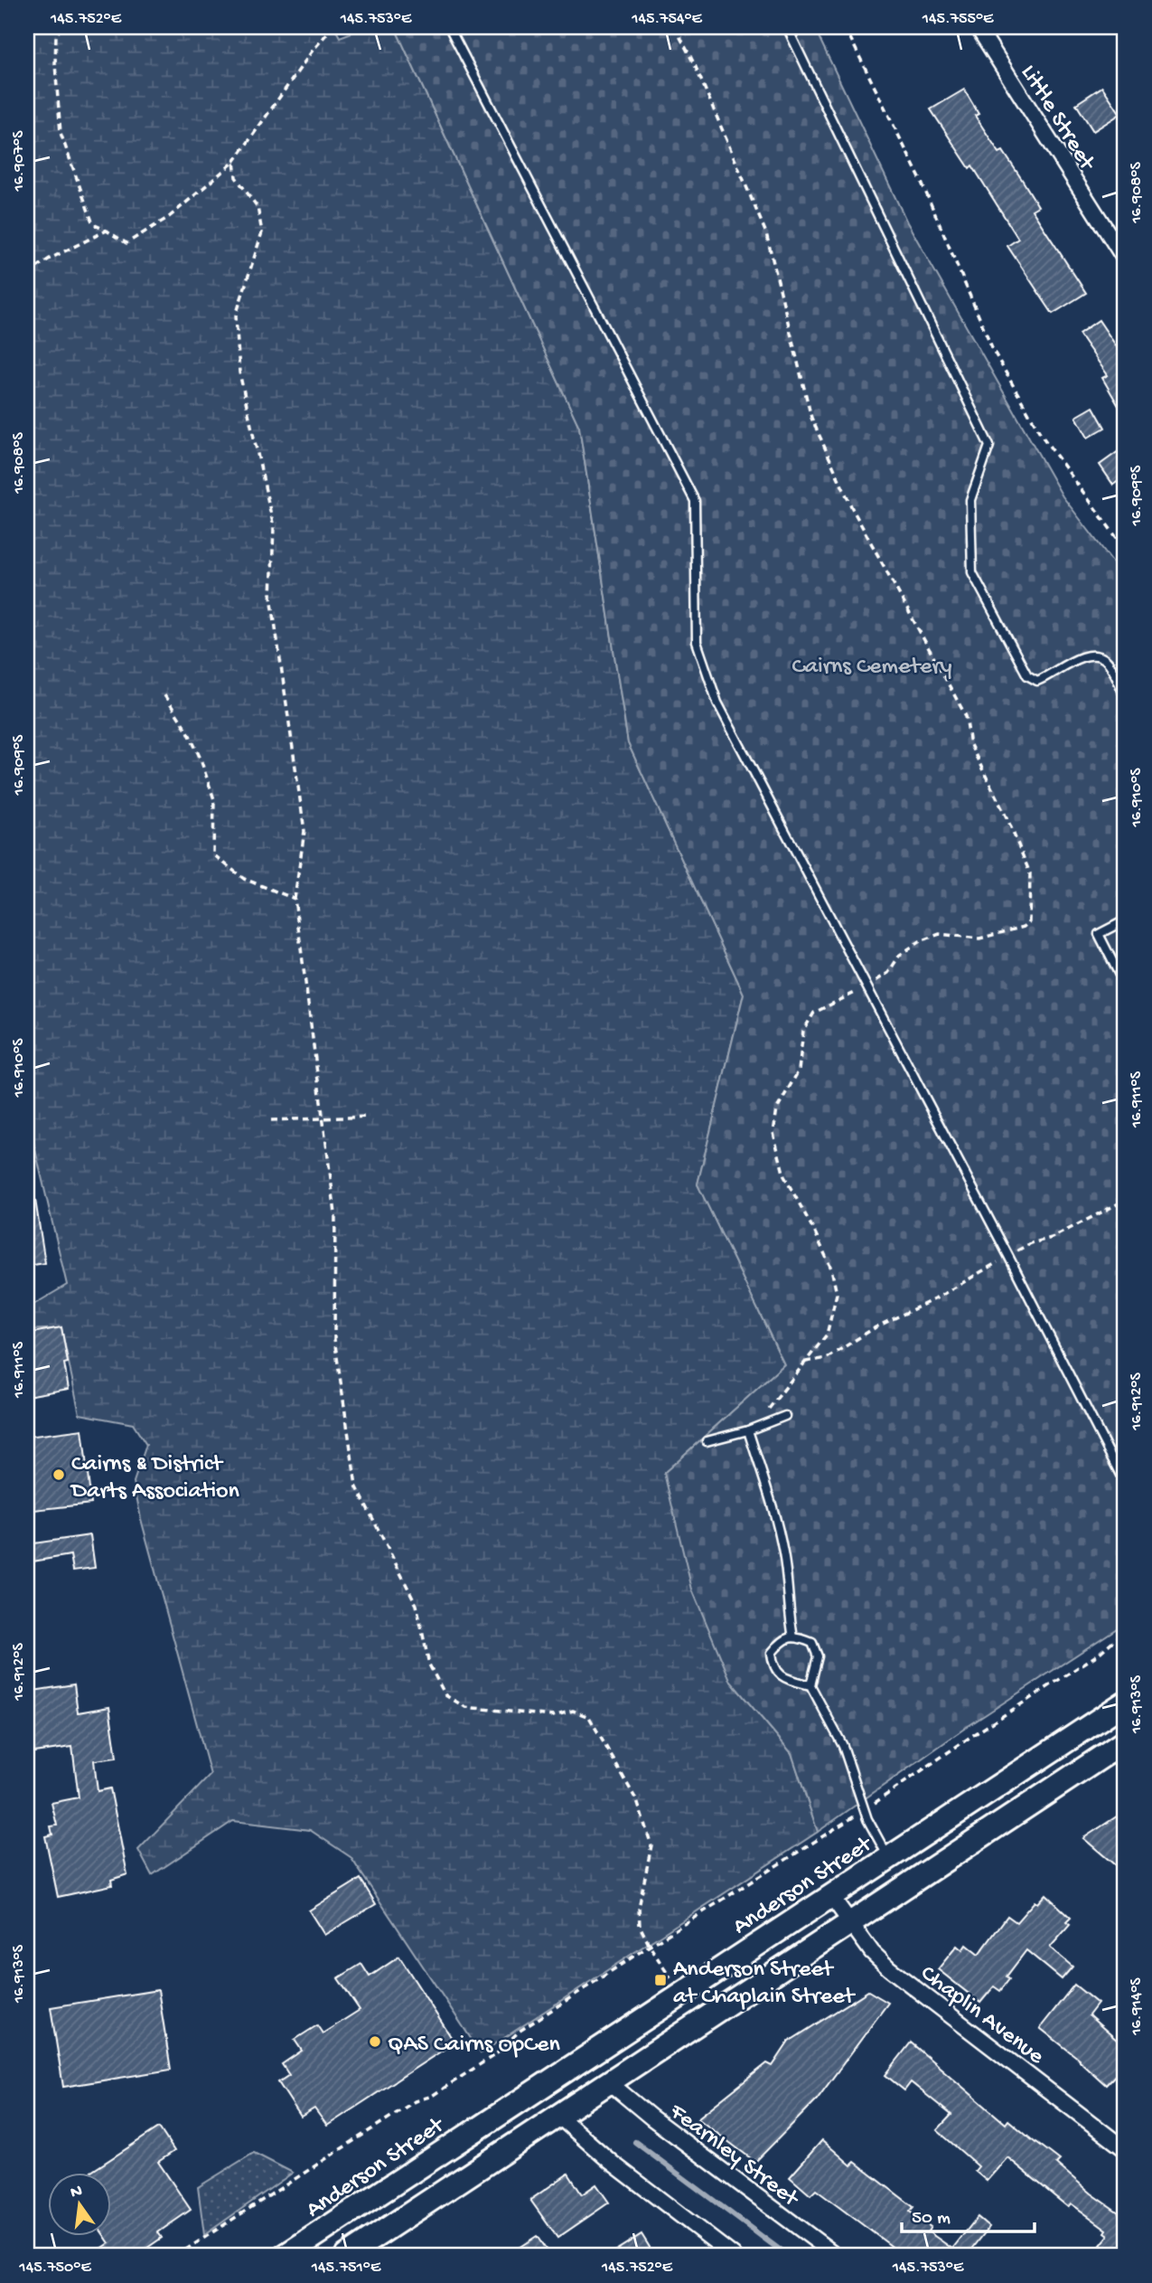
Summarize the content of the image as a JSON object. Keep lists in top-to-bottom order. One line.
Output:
{"streets":{"main road":["Anderson Street"],"street":["Little Street","Chaplin Avenue","Fearnley Street"]},"crossings":[["Anderson Street","Chaplin Avenue"]],"parks":["Cairns Cemetery"],"places":{"other":["Cairns & District Darts Association","QAS Cairns OpCen"],"transit":["Anderson Street at Chaplain Street"]},"scale_bar":"50 m","north":"top","coordinates":["145.752°E","145.753°E","145.754°E","145.755°E","16.907°S","16.908°S","16.909°S","16.910°S","16.911°S","16.912°S","16.913°S","16.914°S","145.750°E","145.751°E"]}
